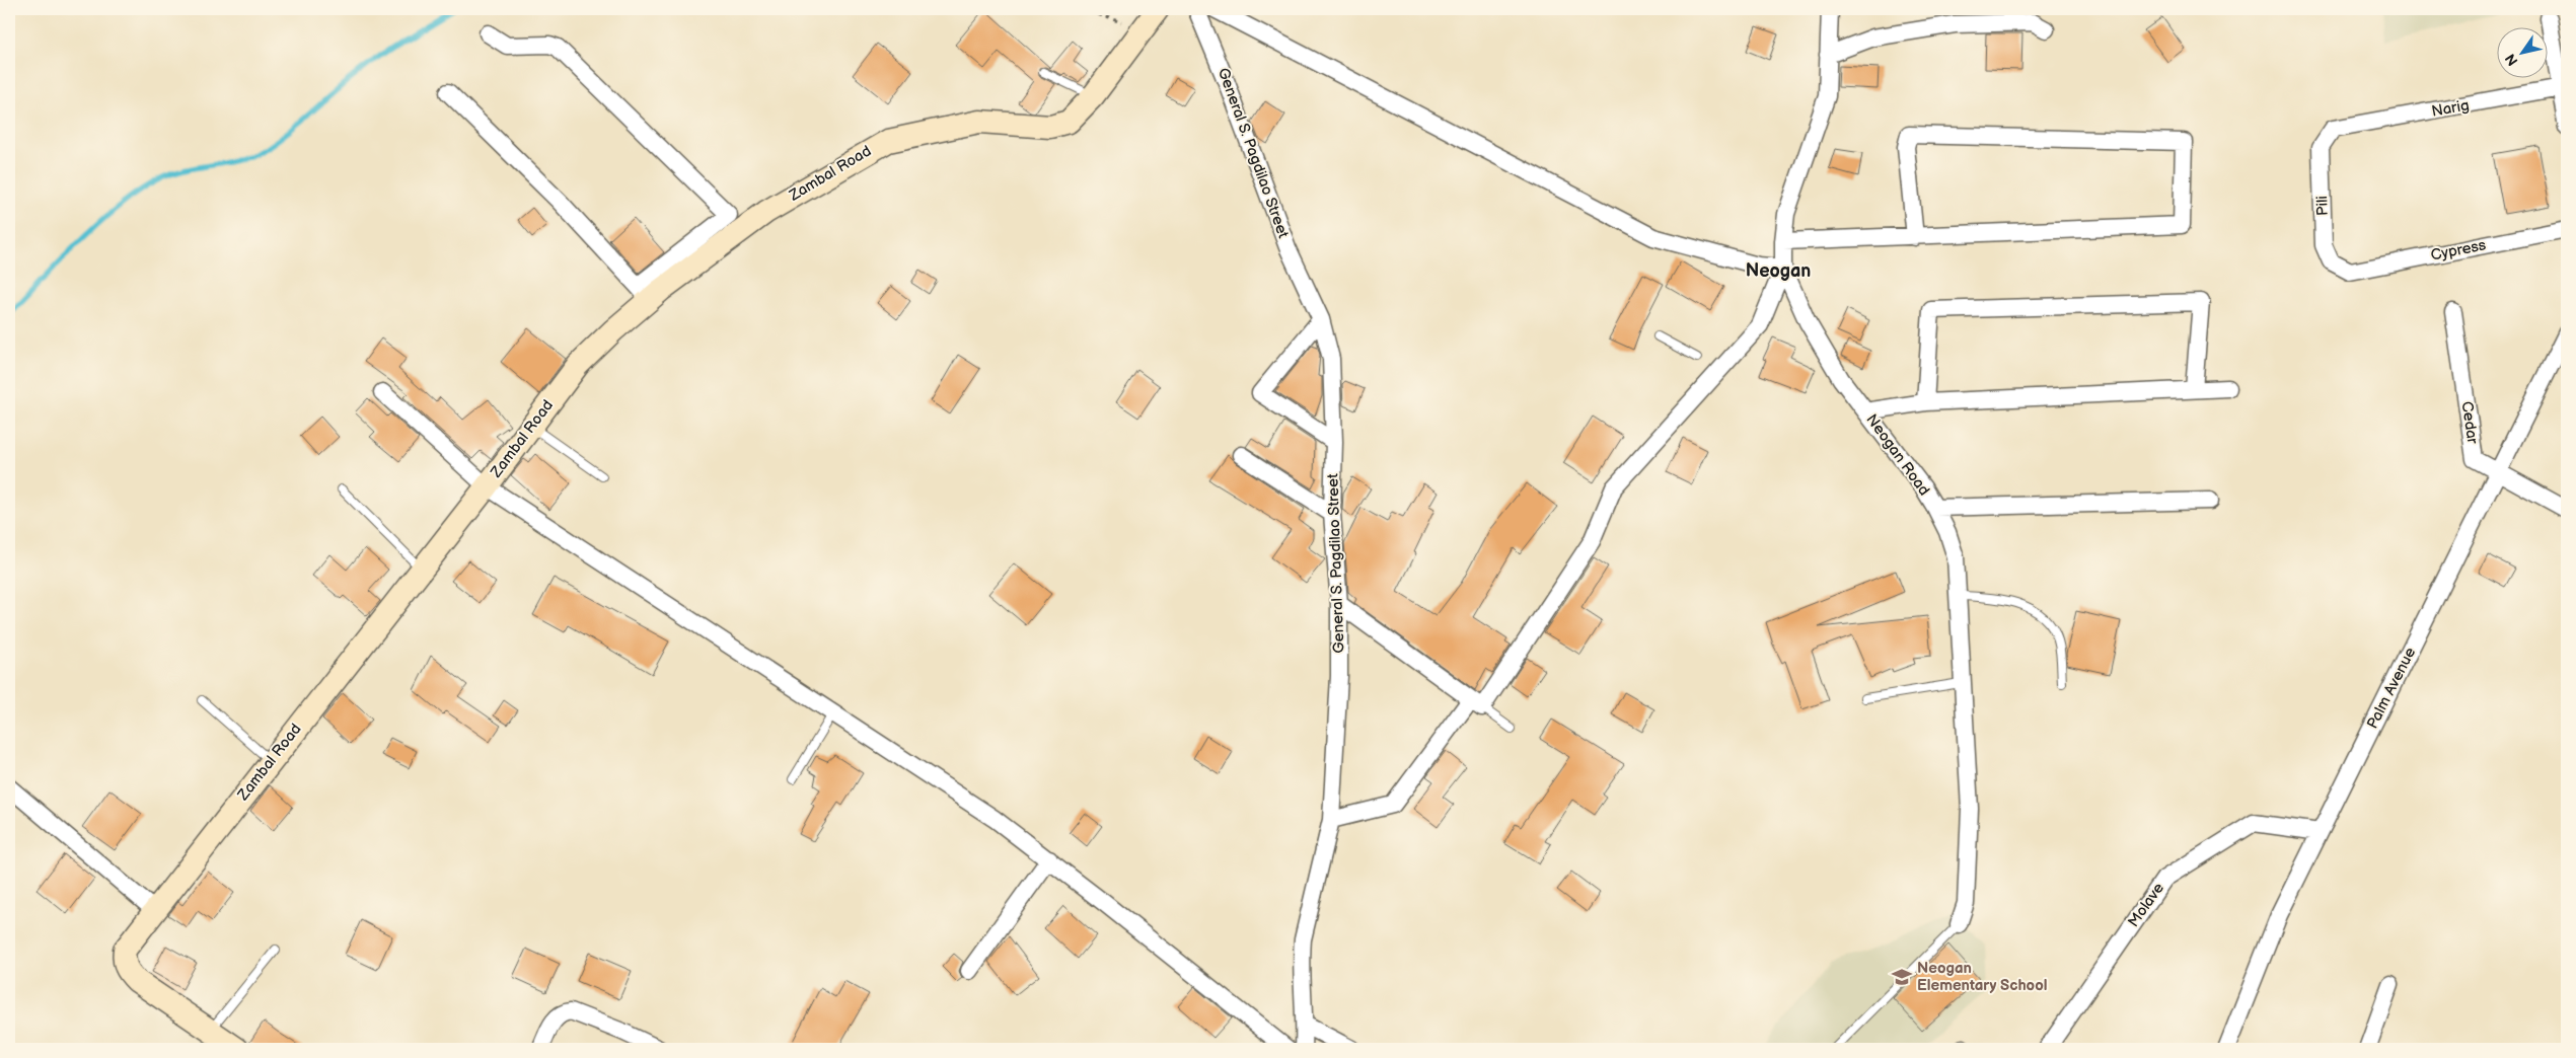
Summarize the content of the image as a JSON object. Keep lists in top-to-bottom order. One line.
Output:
{"streets":{"street":["Narig","General S. Pagdilao Street","Zambal Road","Pili","Cypress","Cedar","Neogan Road","Palm Avenue","Molave"]},"crossings":[["Narig","Pili"],["Pili","Cypress"],["Cedar","Palm Avenue"],["Palm Avenue","Molave"]],"districts":["Neogan"],"places":{"school or university":["Neogan Elementary School"]},"north":"bottom left"}
